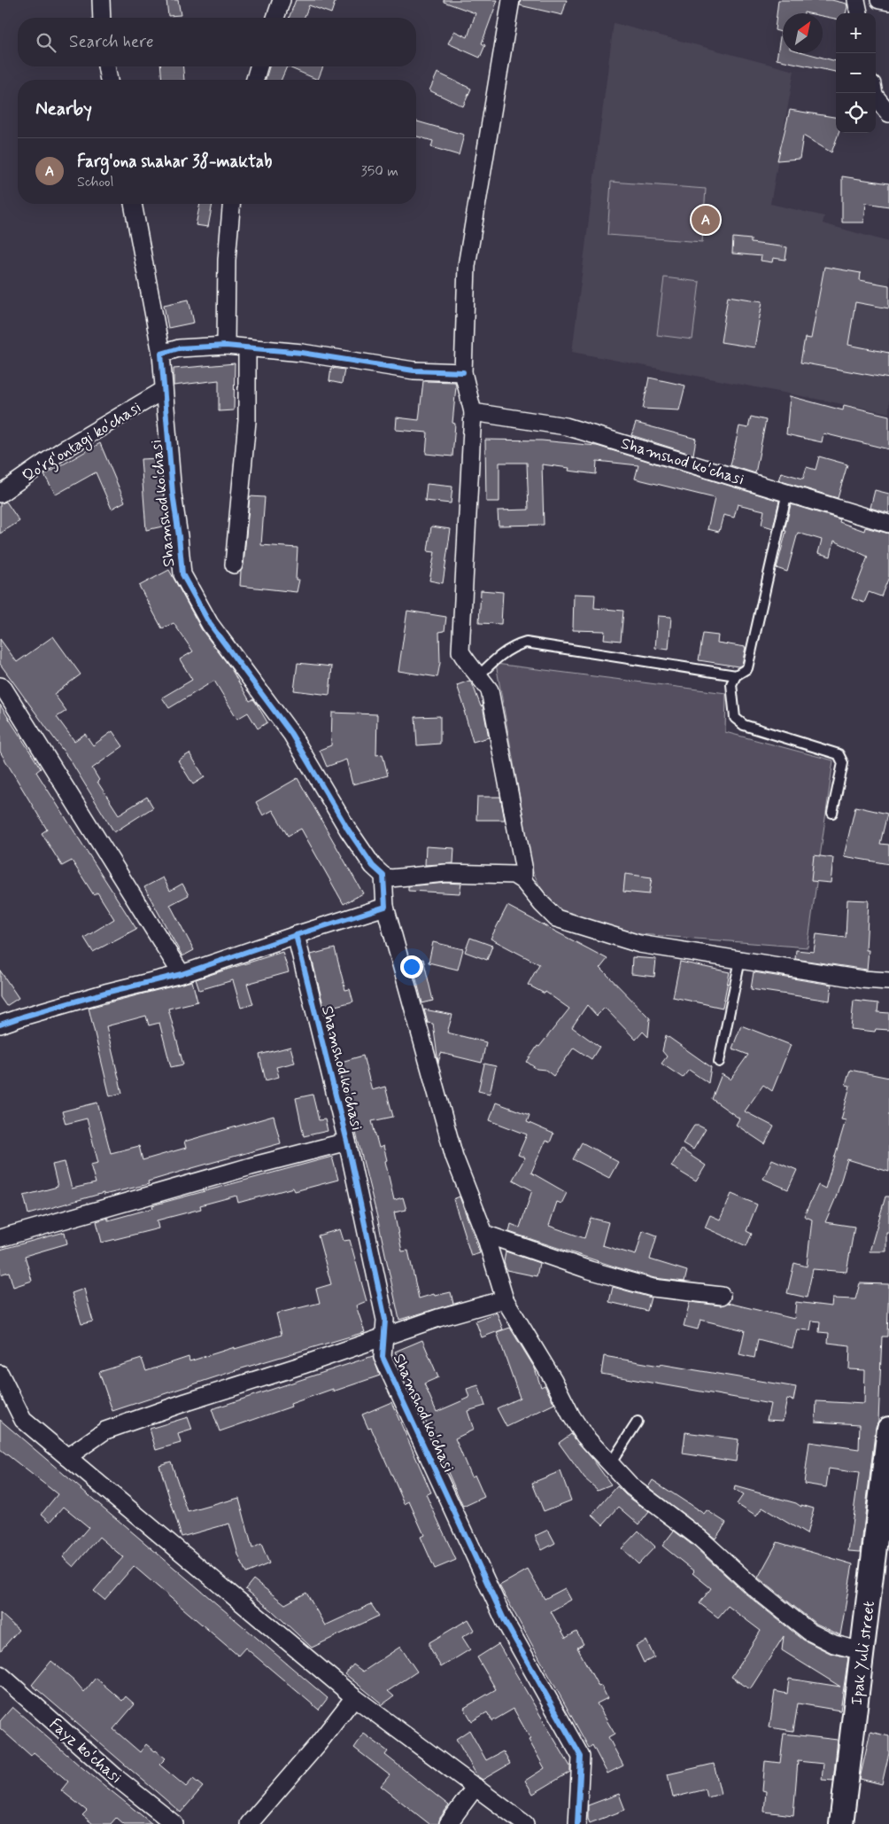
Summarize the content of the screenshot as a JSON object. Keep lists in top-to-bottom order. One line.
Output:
{"streets":{"main road":["Ipak Yuli street"],"street":["Qoʻrgʻontagi koʻchasi","Shamshod koʻchasi","Fayz koʻchasi"]},"crossings":[["Qoʻrgʻontagi koʻchasi","Shamshod koʻchasi"]],"north":"top right","page":{"map_buttons":["+","−"],"search":"Search here","heading":"Nearby","list":[{"mark":"A","name":"Farg'ona shahar 38-maktab","note":"School","value":"350 m"}],"pins":"A"}}
